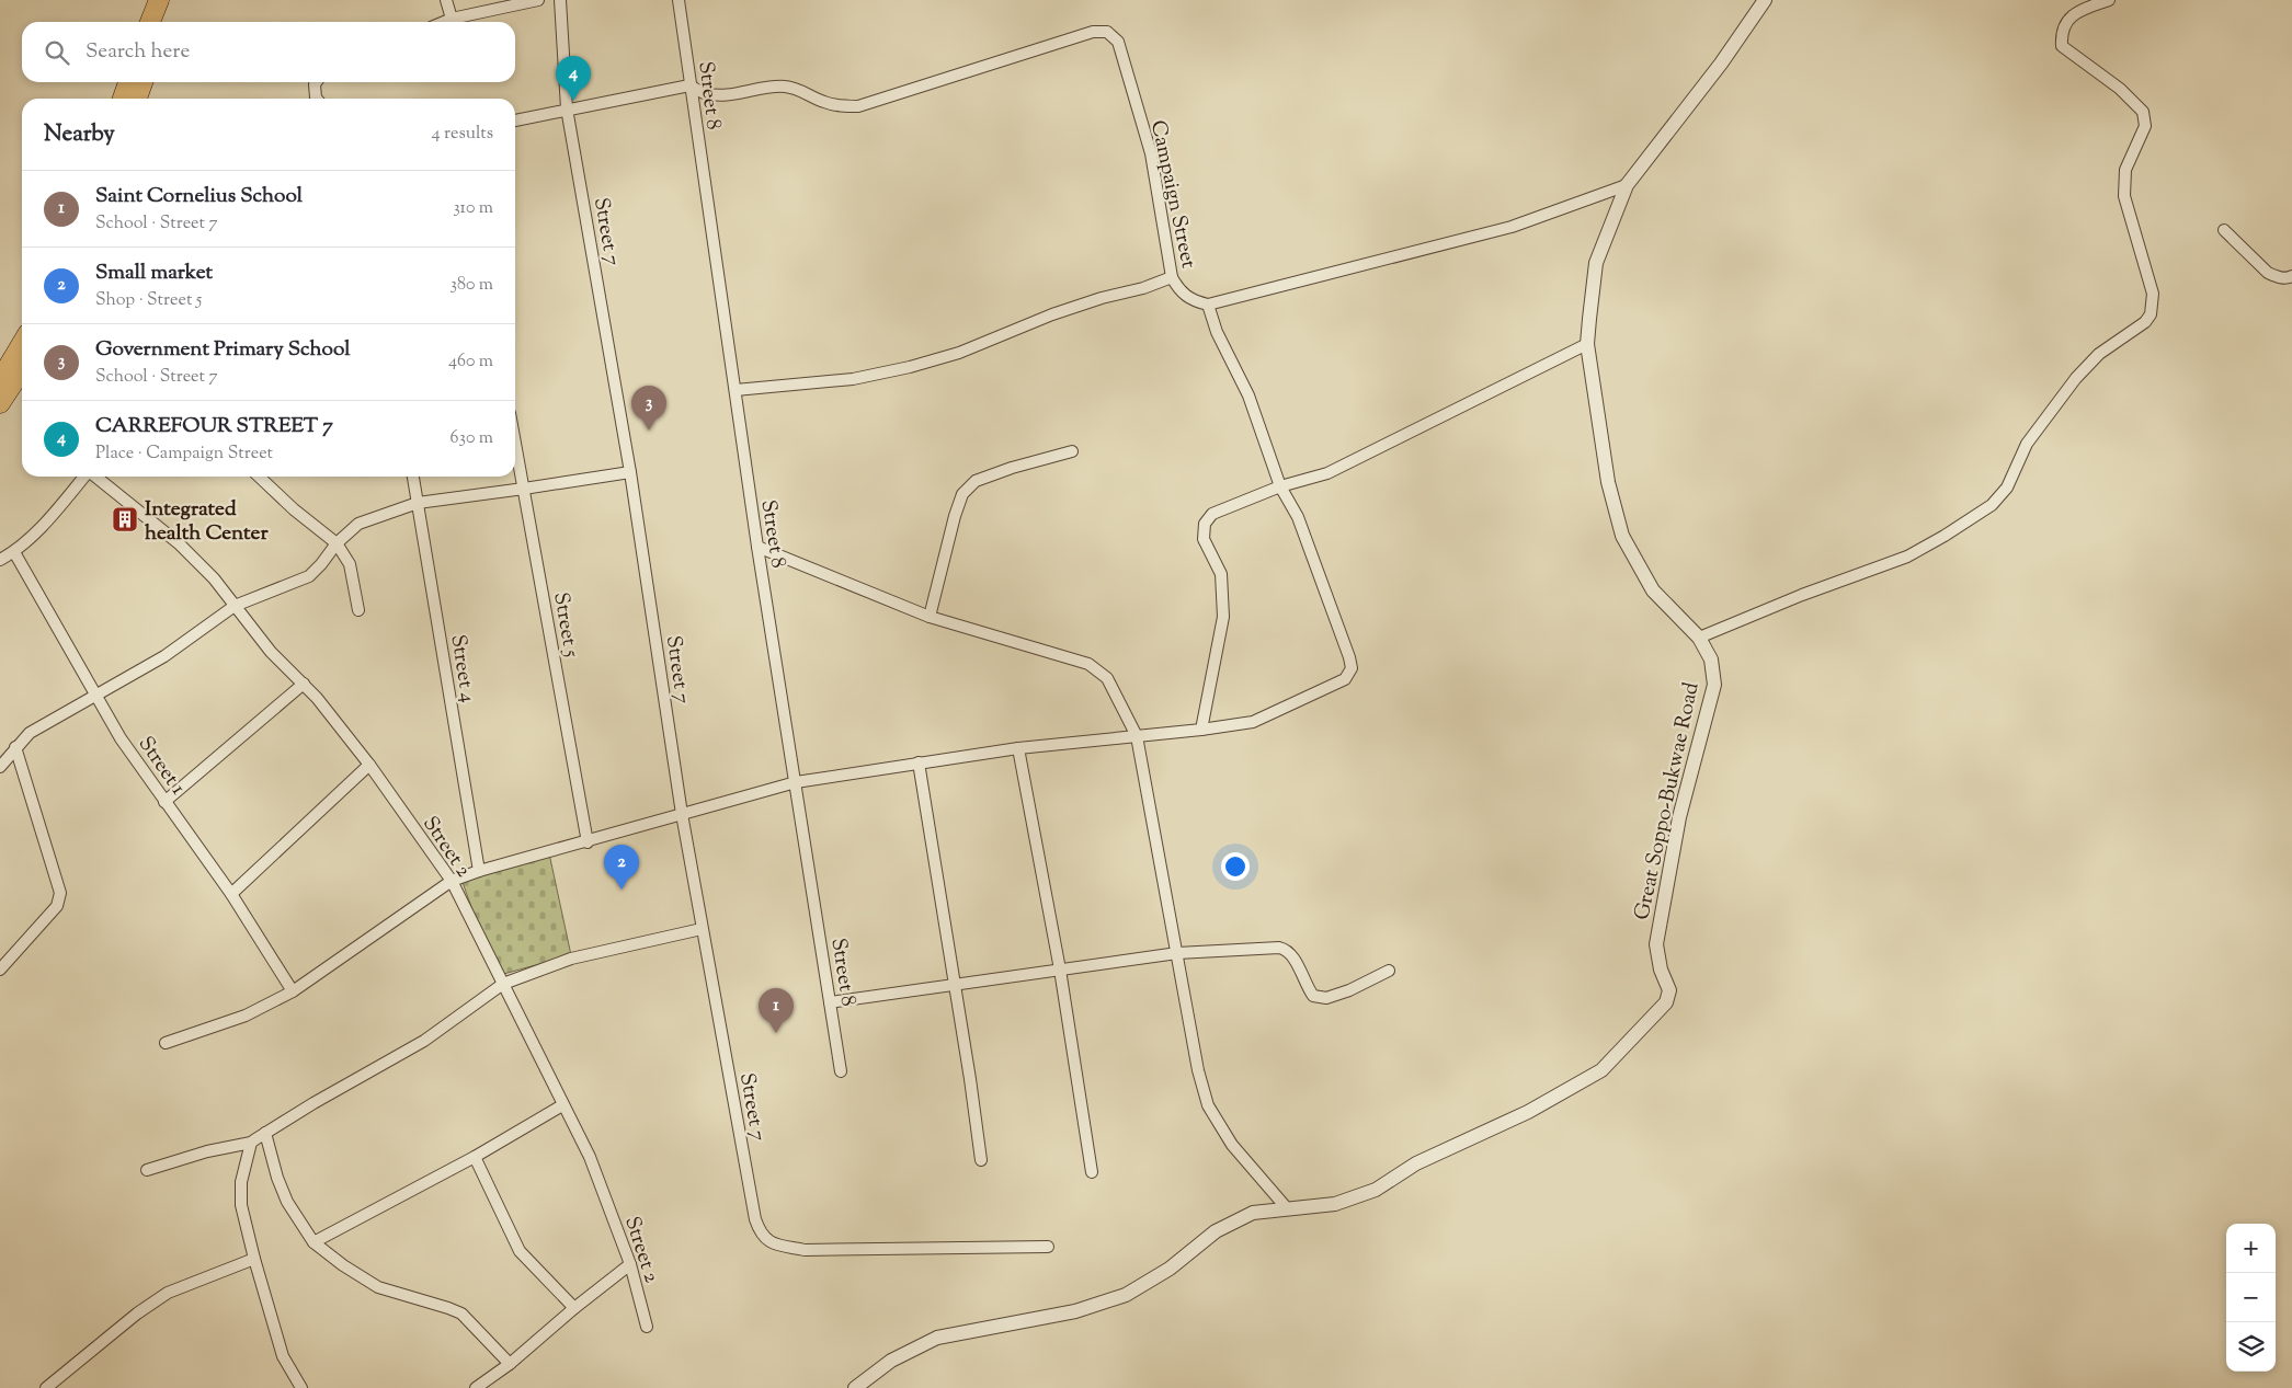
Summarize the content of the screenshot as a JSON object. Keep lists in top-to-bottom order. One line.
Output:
{"streets":{"street":["Street 8","Campaign Street","Street 7","Street 5","Street 4","Street 1","Great Soppo-Bukwae Road","Street 2"]},"crossings":[["Street 8","Campaign Street"],["Campaign Street","Street 7"]],"places":{"building":["Integrated health Center"]},"page":{"search":"Search here","pins":["4","3","2","1"],"heading":["Nearby","4 results"],"list":[{"mark":"1","name":"Saint Cornelius School","note":"School · Street 7","value":"310 m"},{"mark":"2","name":"Small market","note":"Shop · Street 5","value":"380 m"},{"mark":"3","name":"Government Primary School","note":"School · Street 7","value":"460 m"},{"mark":"4","name":"CARREFOUR STREET 7","note":"Place · Campaign Street","value":"630 m"}],"map_buttons":["+","−"]}}
